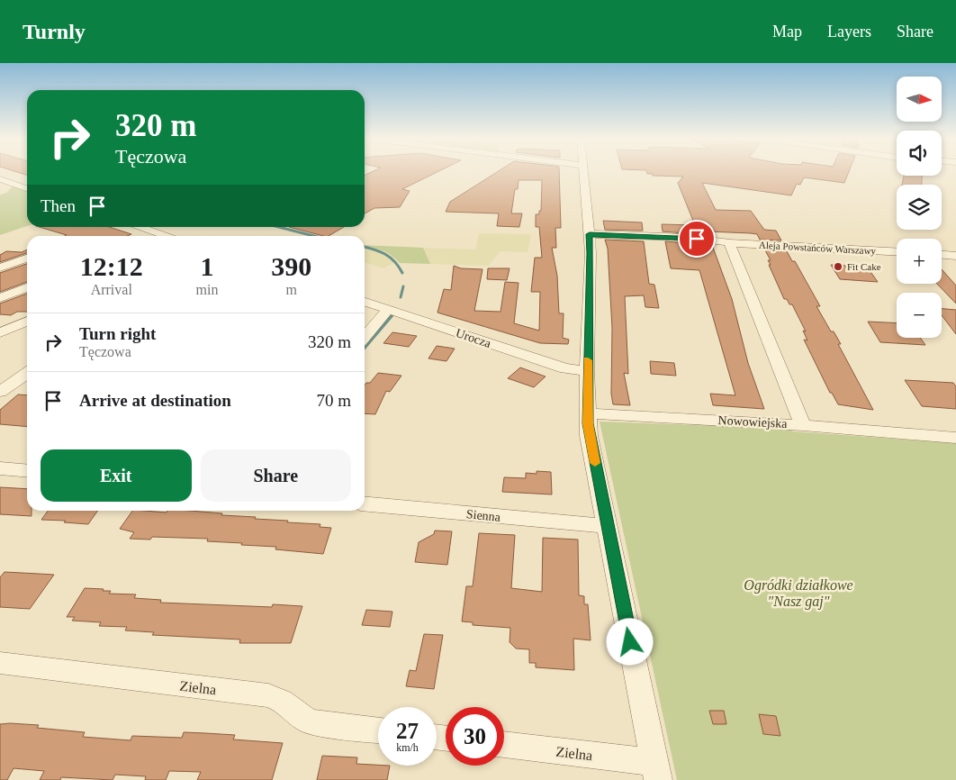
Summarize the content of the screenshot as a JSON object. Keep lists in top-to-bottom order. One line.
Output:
{"streets":{"street":["Aleja Powstańców Warszawy","Urocza","Nowowiejska","Sienna","Zielna"]},"crossings":[["Aleja Powstańców Warszawy","Nowowiejska"]],"parks":["Ogródki działkowe \"Nasz gaj\""],"places":["Fit Cake"],"north":"right","page":{"header":"Turnly","nav":["Map","Layers","Share"],"map_buttons":["+","−"],"turn":["320 m","Tęczowa"],"then":"Then","eta":["12:12","Arrival","1","min","390","m"],"list":[{"name":"Turn right","note":"Tęczowa","value":"320 m"},{"name":"Arrive at destination","value":"70 m"}],"buttons":["Exit","Share"],"speed":"27 km/h","limit":"30"}}
